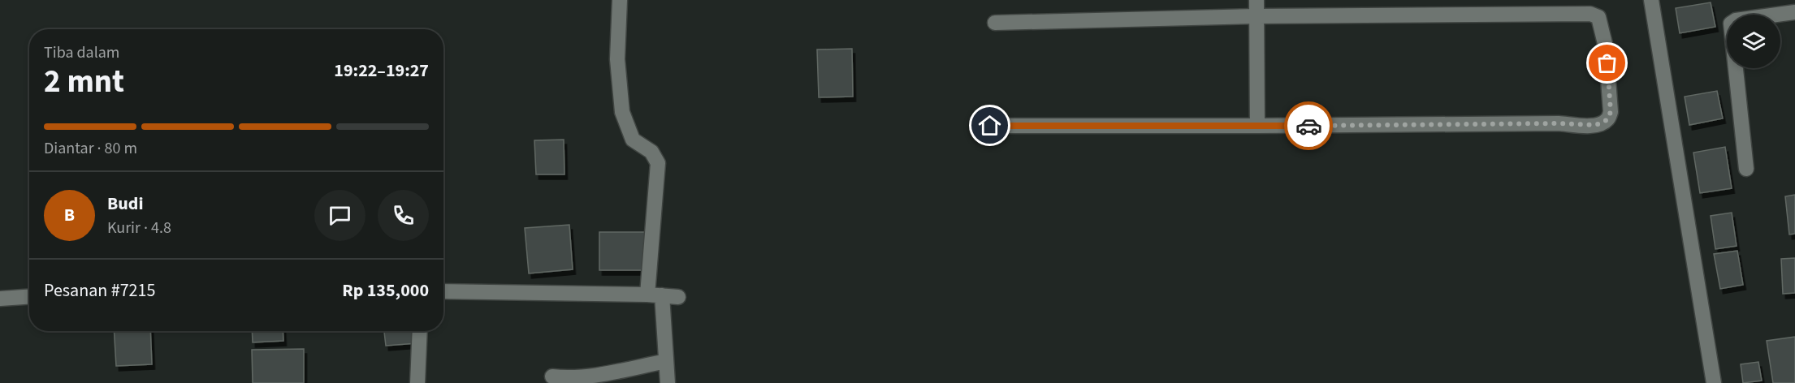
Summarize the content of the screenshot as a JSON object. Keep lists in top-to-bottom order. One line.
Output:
{"page":{"heading":["2 mnt","Tiba dalam","19:22–19:27"],"panel":["Budi","Kurir · 4.8","Pesanan #7215","Rp 135,000"],"bar":"Diantar · 80 m","round":"B"}}
